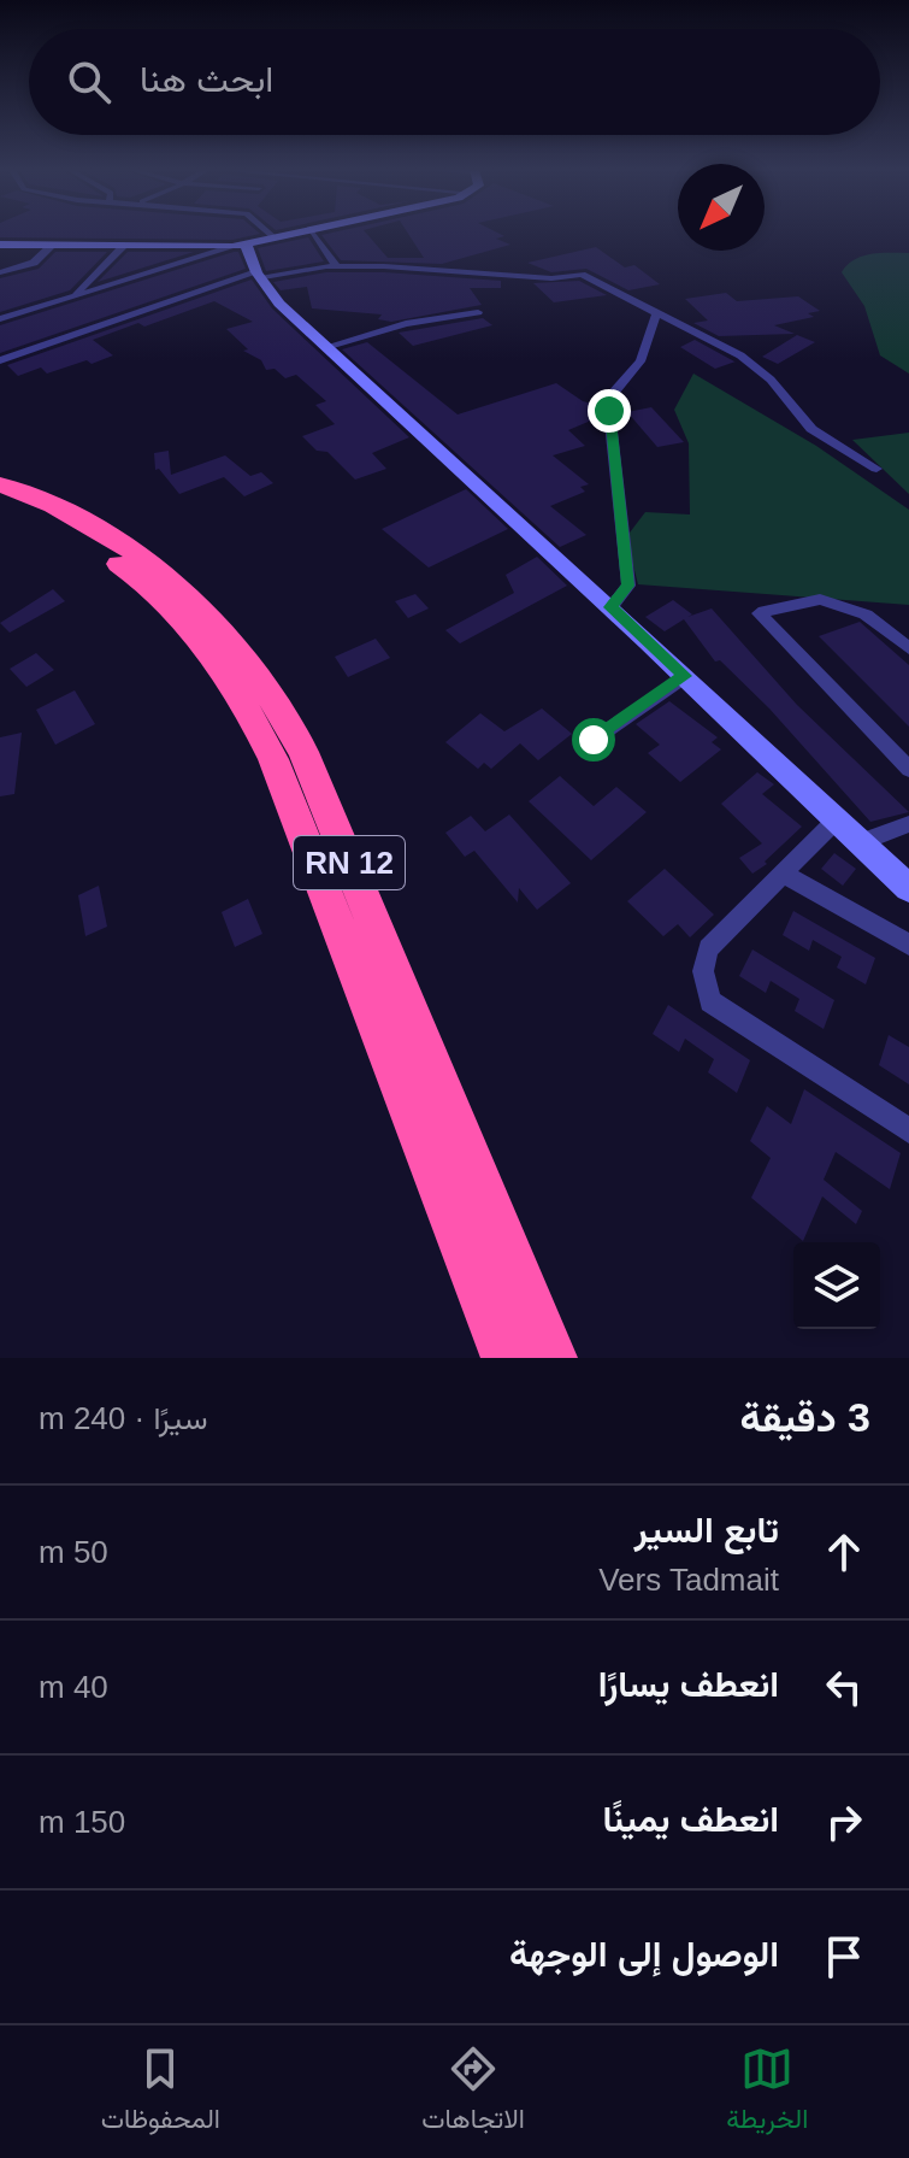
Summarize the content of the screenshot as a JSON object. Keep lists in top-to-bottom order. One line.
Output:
{"streets":{"highway":["RN 12"]},"north":"bottom left","page":{"search":"ابحث هنا","heading":["3 دقيقة","سيرًا · 240 m"],"list":[["تابع السير","Vers Tadmait","50 m"],["انعطف يسارًا","40 m"],["انعطف يمينًا","150 m"],"الوصول إلى الوجهة"],"nav":["الخريطة","الاتجاهات","المحفوظات"]}}
